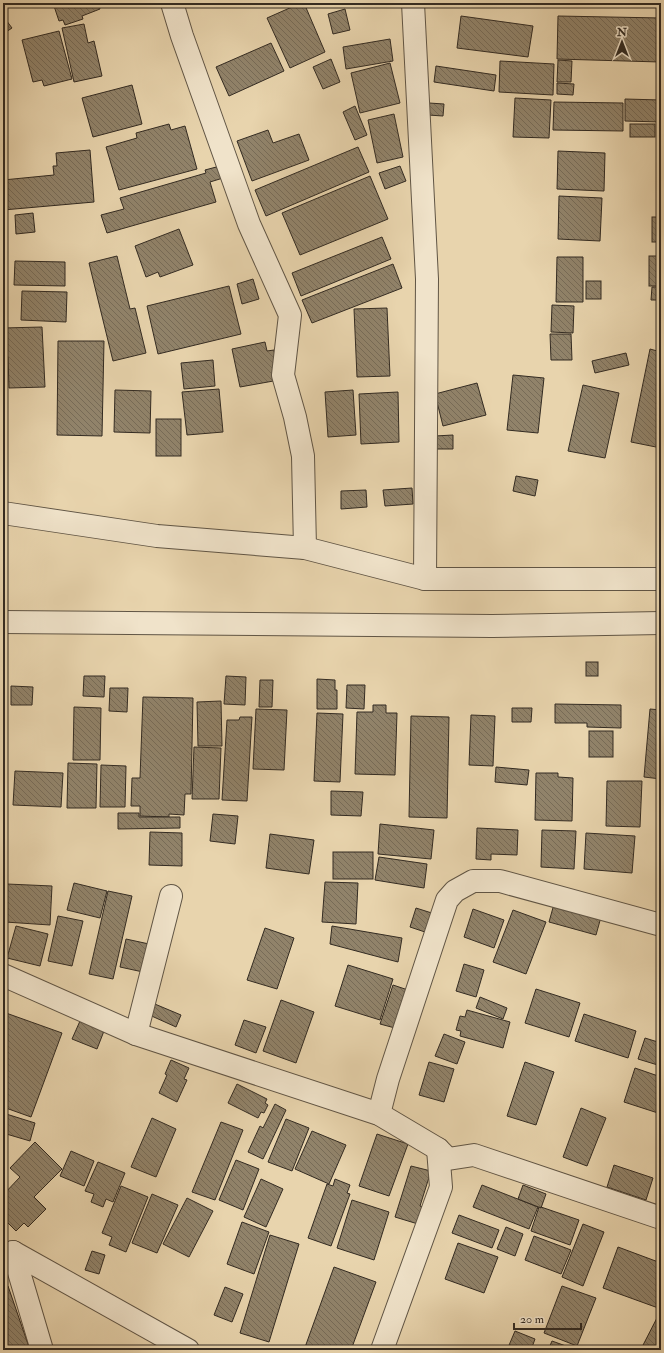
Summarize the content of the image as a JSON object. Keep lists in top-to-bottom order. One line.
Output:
{"scale_bar":"20 m","north":"top"}
